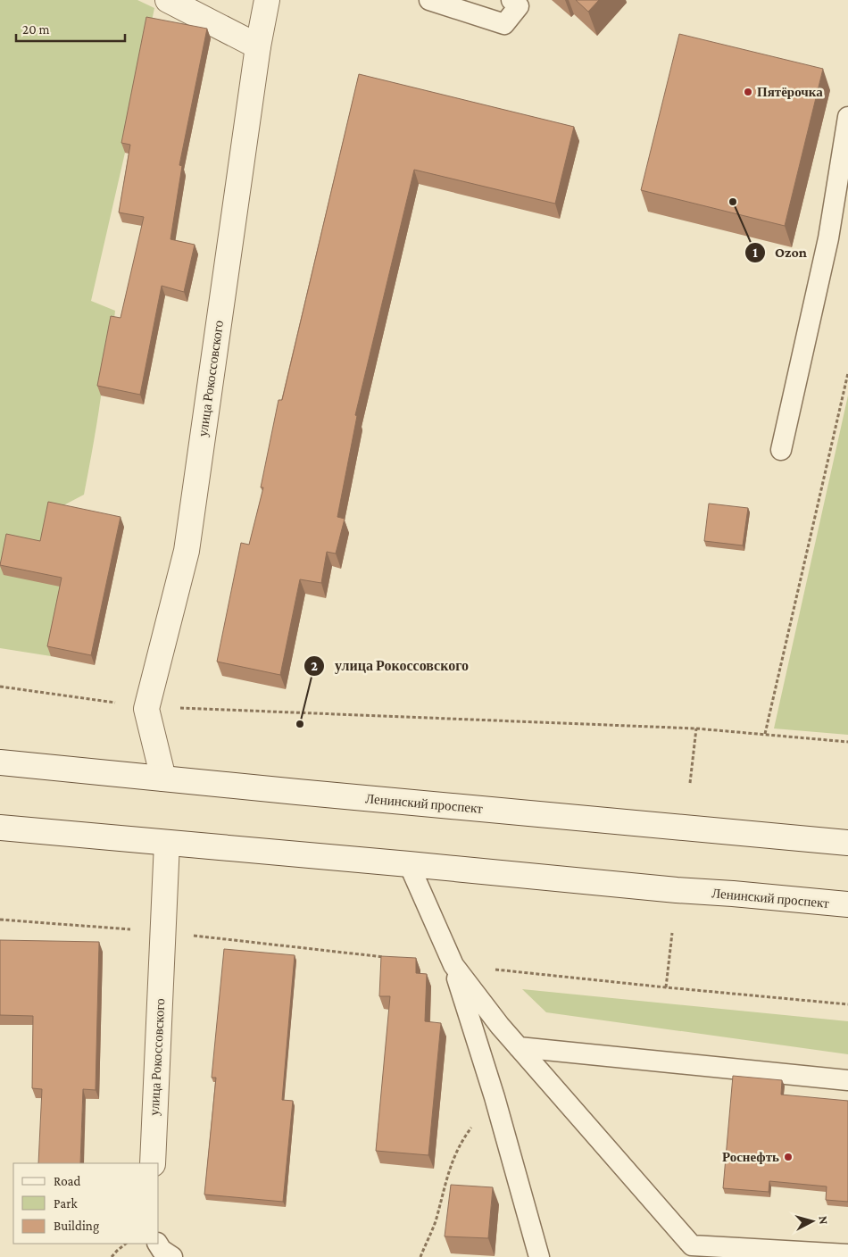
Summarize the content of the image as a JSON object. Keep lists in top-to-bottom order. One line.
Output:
{"streets":{"main road":["улица Рокоссовского","Ленинский проспект"]},"crossings":[["улица Рокоссовского","Ленинский проспект"]],"places":["Пятёрочка","Ozon","улица Рокоссовского","Роснефть"],"legend":["Road","Park","Building"],"scale_bar":"20 m","north":"right"}
